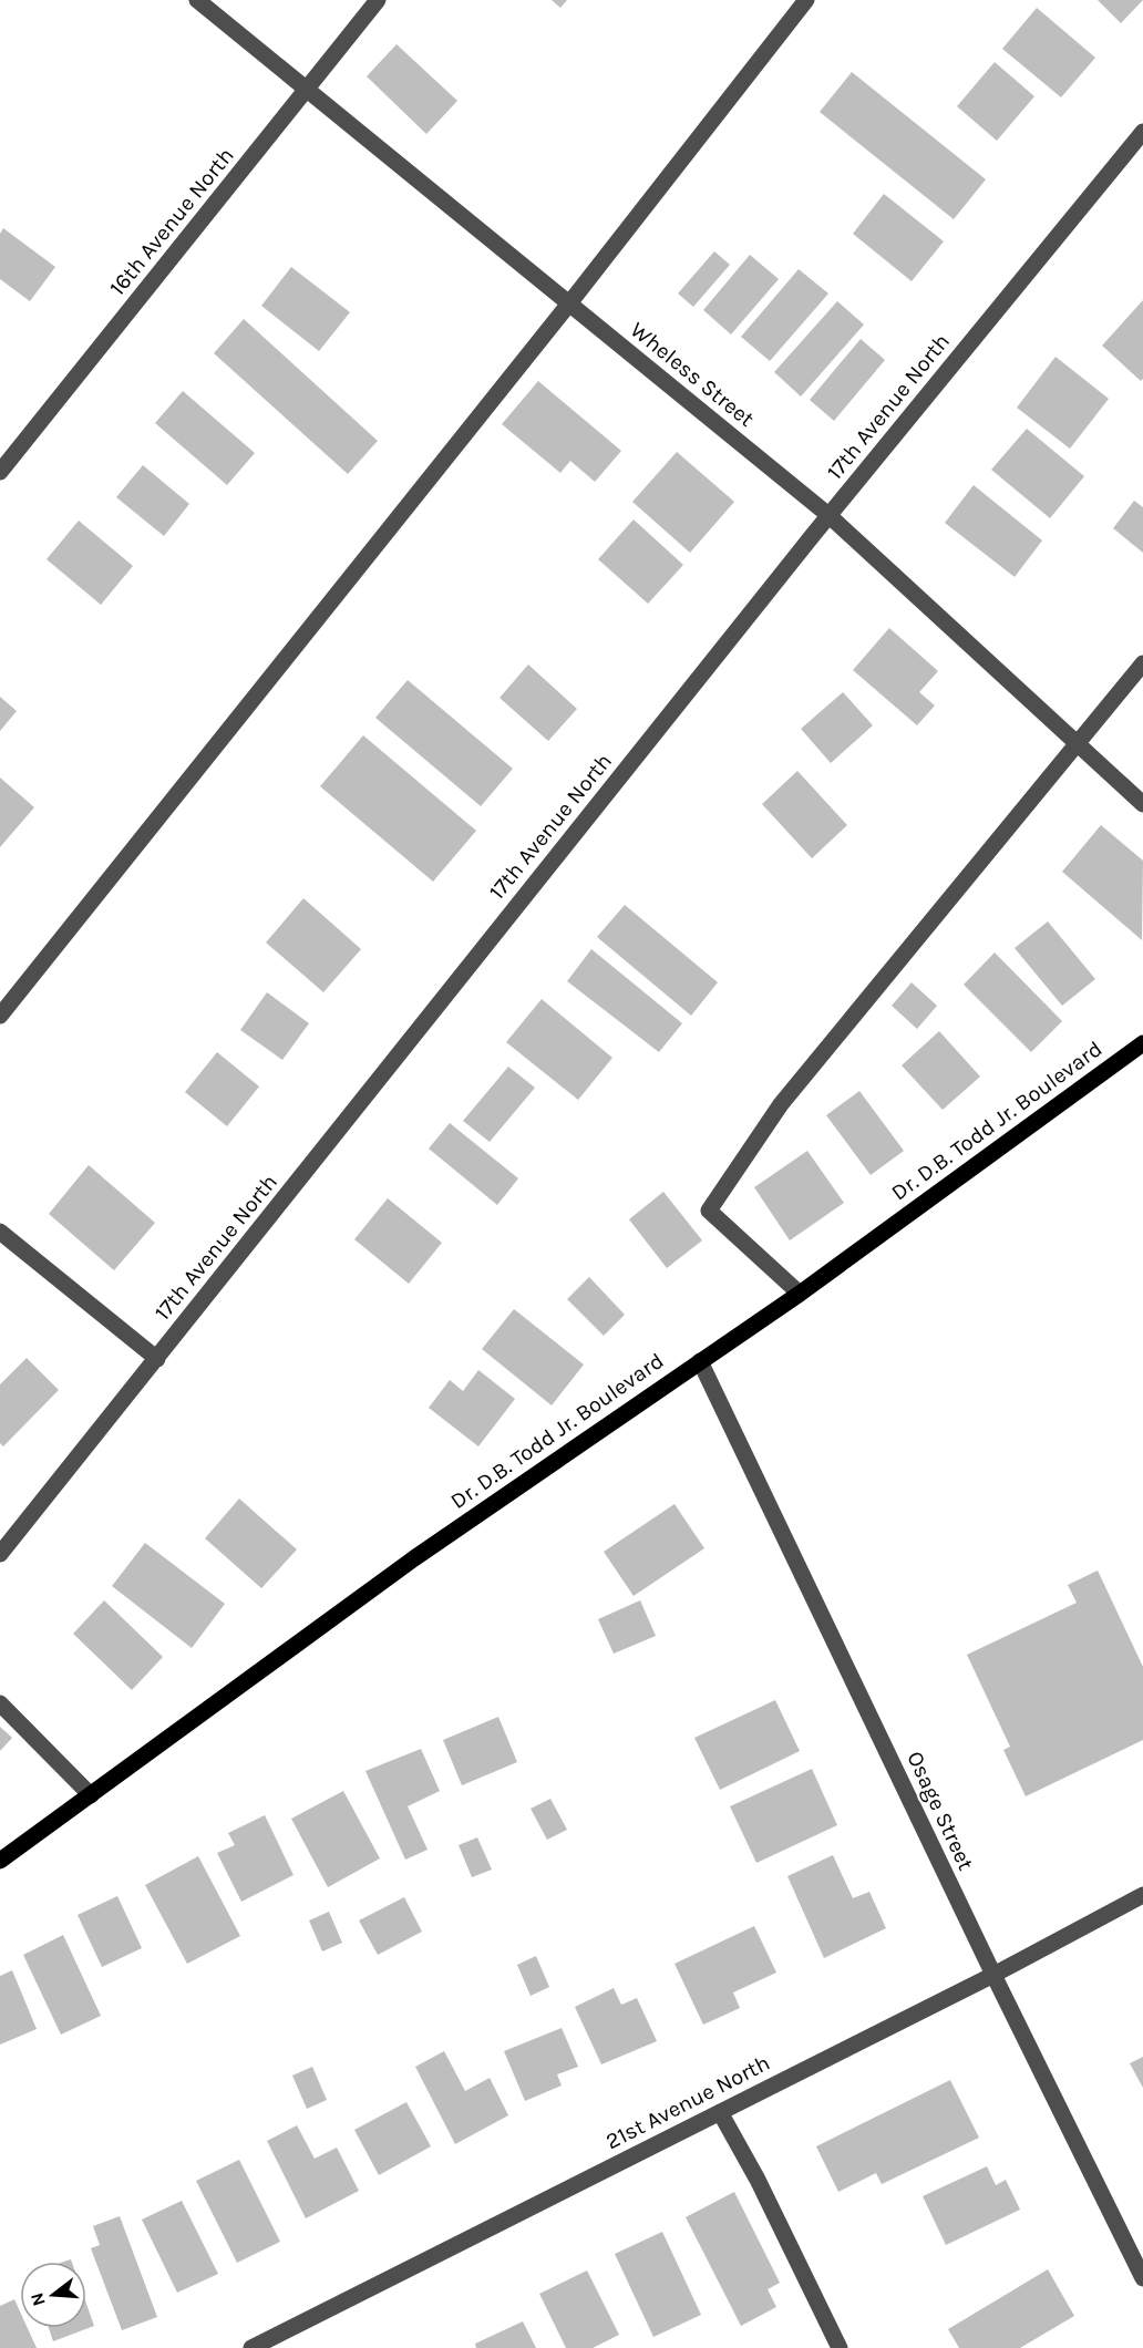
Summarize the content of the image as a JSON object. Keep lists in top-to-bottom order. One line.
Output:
{"streets":{"main road":["Dr. D.B. Todd Jr. Boulevard"],"street":["16th Avenue North","Wheless Street","17th Avenue North","Osage Street","21st Avenue North"]},"crossings":[["16th Avenue North","Wheless Street"],["Wheless Street","17th Avenue North"],["Dr. D.B. Todd Jr. Boulevard","Osage Street"],["Osage Street","21st Avenue North"]],"north":"left"}
